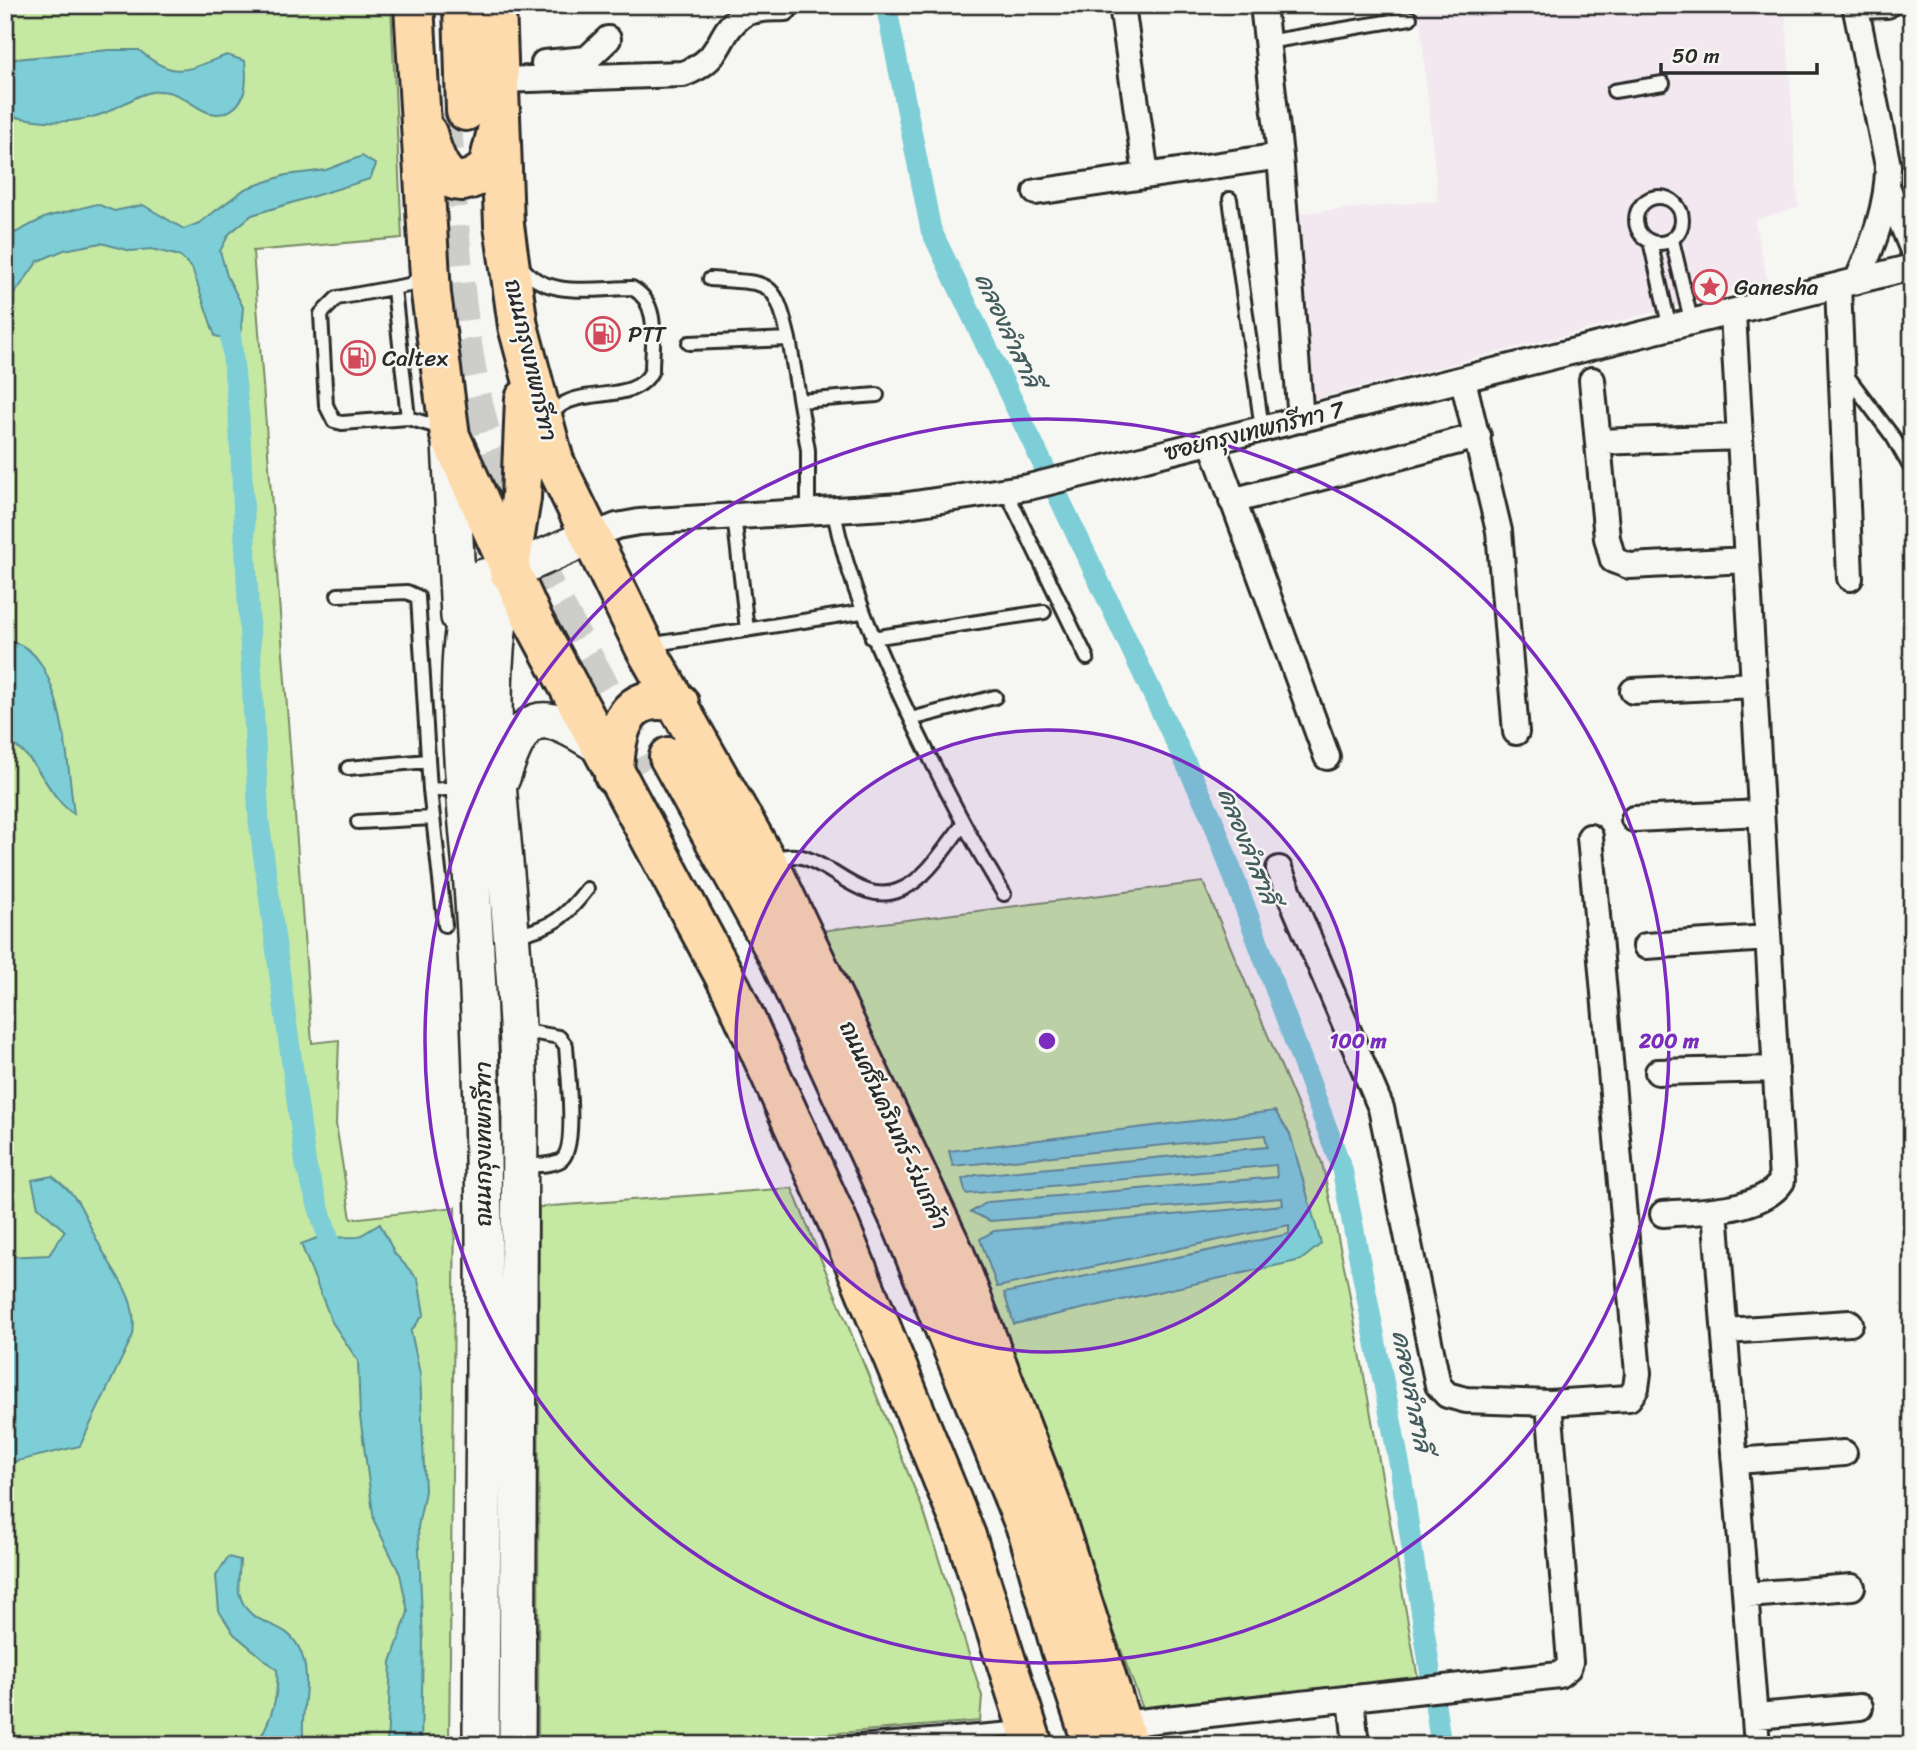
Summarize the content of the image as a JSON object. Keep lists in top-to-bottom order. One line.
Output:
{"streets":{"main road":["ถนนกรุงเทพกรีฑา","ถนนศรีนครินทร์-ร่มเกล้า"],"street":["ซอยกรุงเทพกรีฑา 7"]},"crossings":[["ถนนกรุงเทพกรีฑา","ซอยกรุงเทพกรีฑา 7"],["ถนนกรุงเทพกรีฑา","ถนนศรีนครินทร์-ร่มเกล้า"],["ซอยกรุงเทพกรีฑา 7","ถนนศรีนครินทร์-ร่มเกล้า"]],"water":["คลองลำสาลี"],"places":{"place":["Ganesha"],"fuel station":["PTT","Caltex"]},"scale_bar":"50 m","rings":["100 m","200 m"]}
